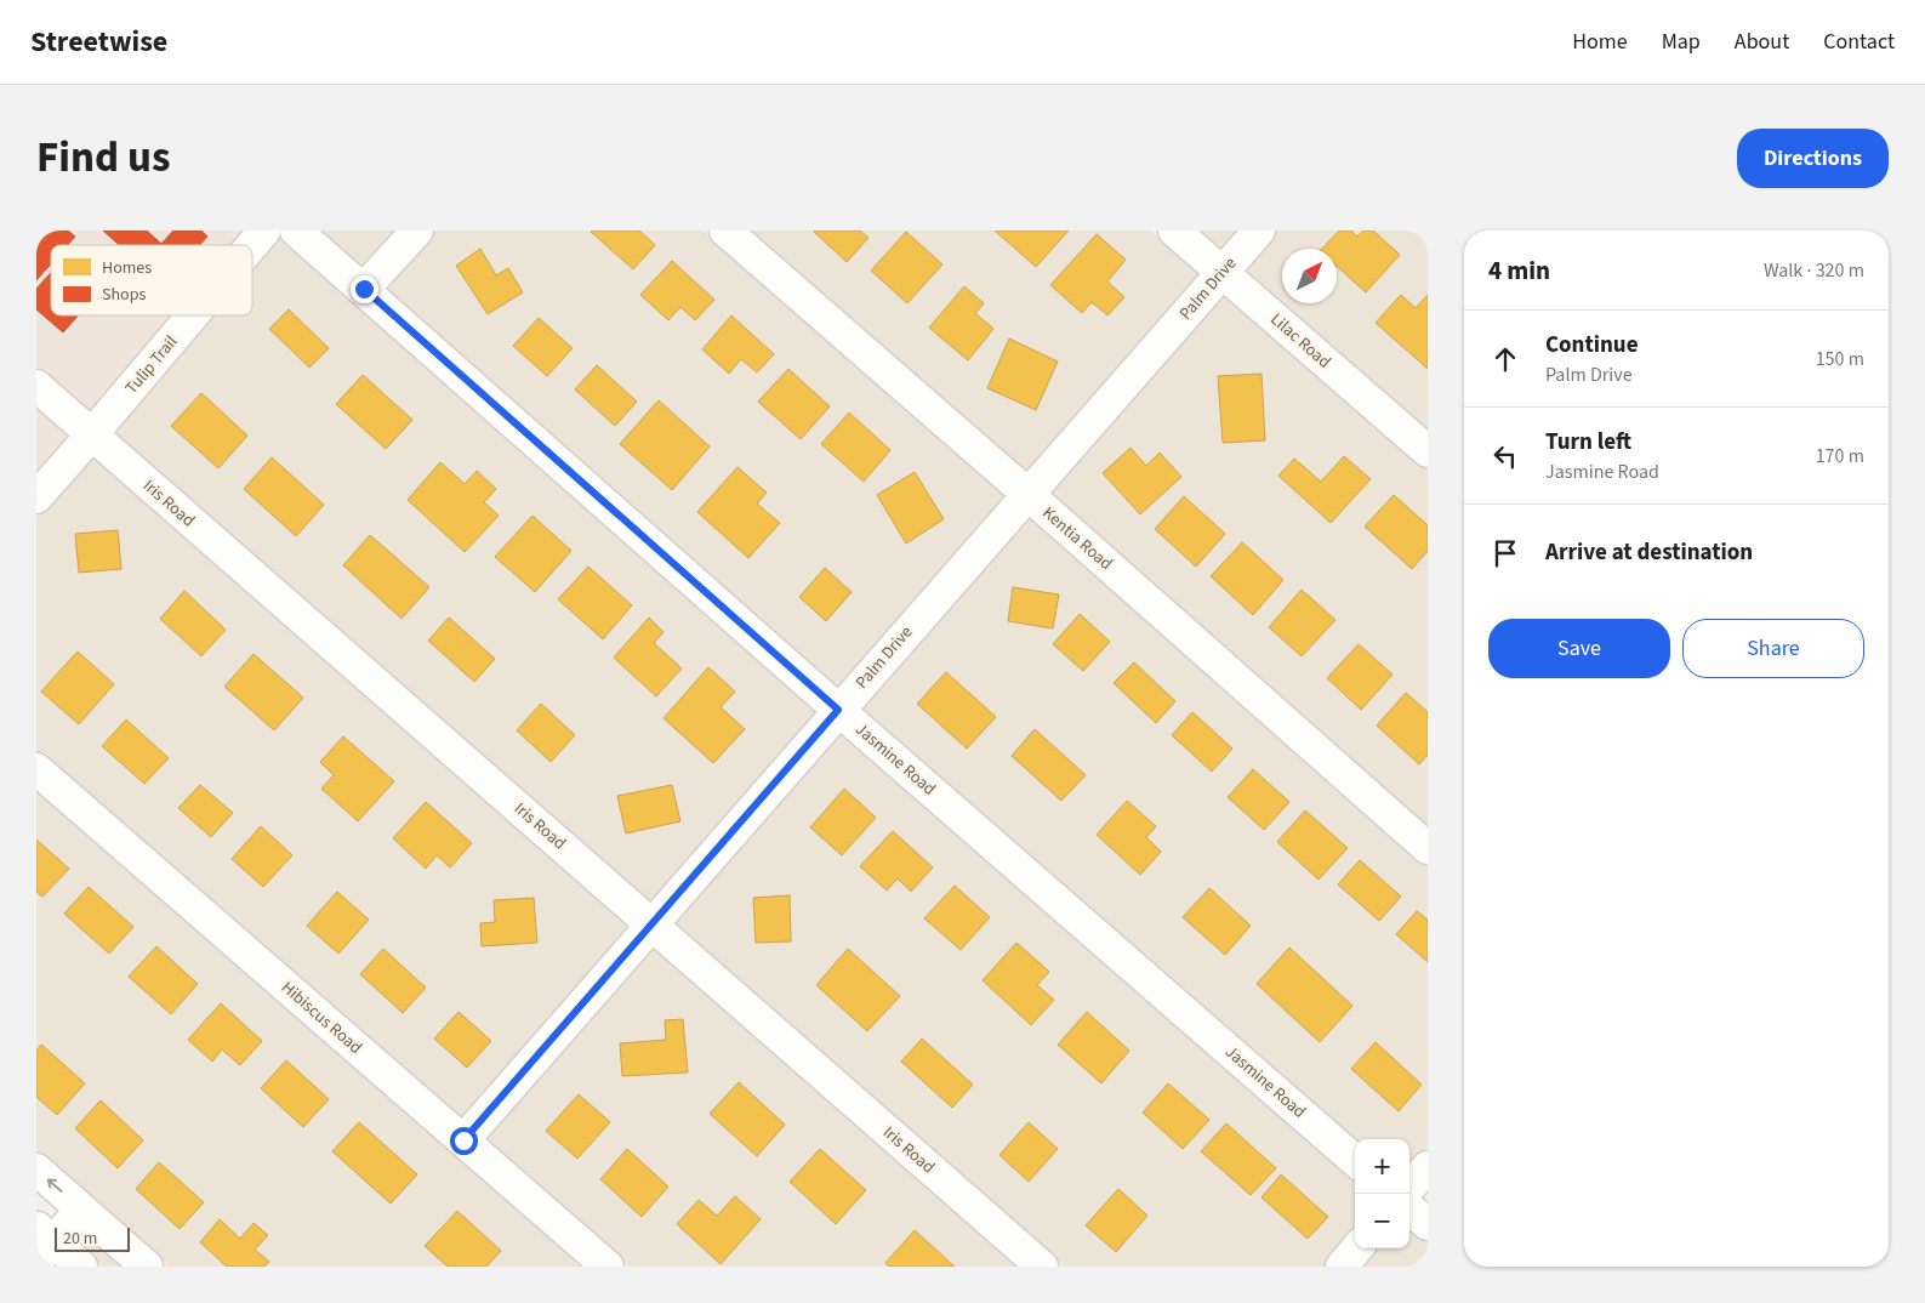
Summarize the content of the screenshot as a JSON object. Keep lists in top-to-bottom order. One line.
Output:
{"streets":{"street":["Palm Drive","Lilac Road","Tulip Trail","Iris Road","Kentia Road","Jasmine Road","Hibiscus Road"]},"crossings":[["Palm Drive","Lilac Road"],["Palm Drive","Iris Road"],["Palm Drive","Kentia Road"],["Palm Drive","Jasmine Road"],["Palm Drive","Hibiscus Road"],["Tulip Trail","Iris Road"]],"legend":["Homes","Shops"],"scale_bar":"20 m","north":"top right","page":{"header":"Streetwise","nav":["Home","Map","About","Contact"],"title":"Find us","buttons":["Directions",["Save","Share"]],"heading":["4 min","Walk · 320 m"],"list":[["Continue","Palm Drive","150 m"],["Turn left","Jasmine Road","170 m"],"Arrive at destination"],"map_buttons":["+","−"],"scale":"20 m"}}
